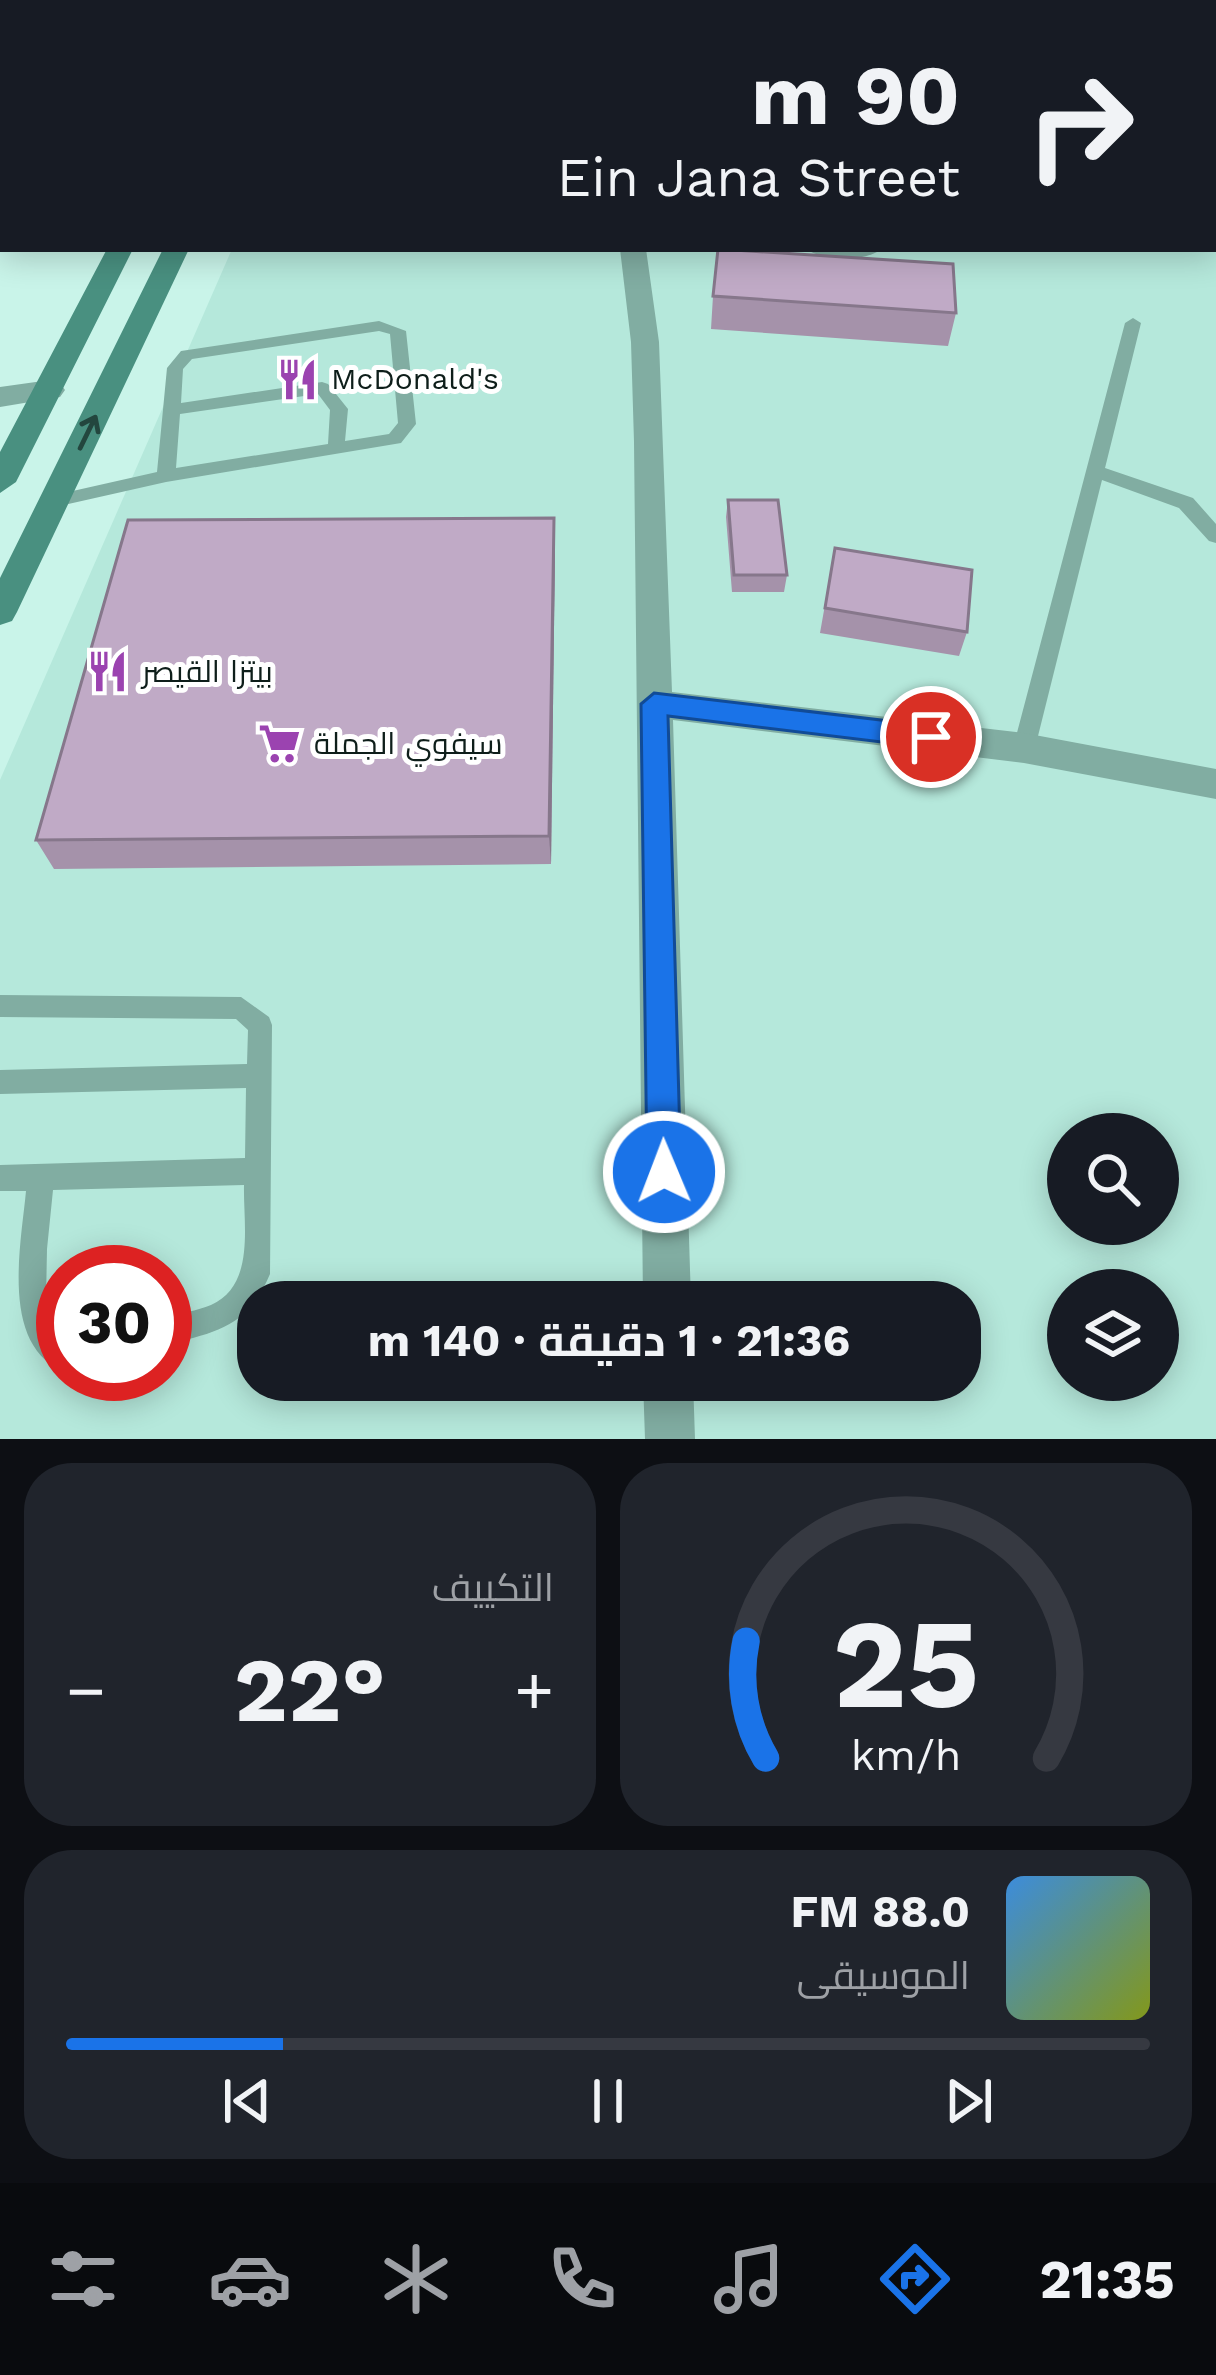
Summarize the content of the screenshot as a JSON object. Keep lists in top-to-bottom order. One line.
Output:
{"places":{"restaurant":["McDonald's","بيتزا القيصر"],"supermarket":["سيفوي الجملة"]},"page":{"turn":["90 m","Ein Jana Street"],"limit":"30","trip":"21:36 · 1 دقيقة · 140 m","tile":"التكييف","heat":["−","22°","+"],"song":["88.0 FM","الموسيقى"],"tabs":"21:35","gauge":["25","km/h"]}}
